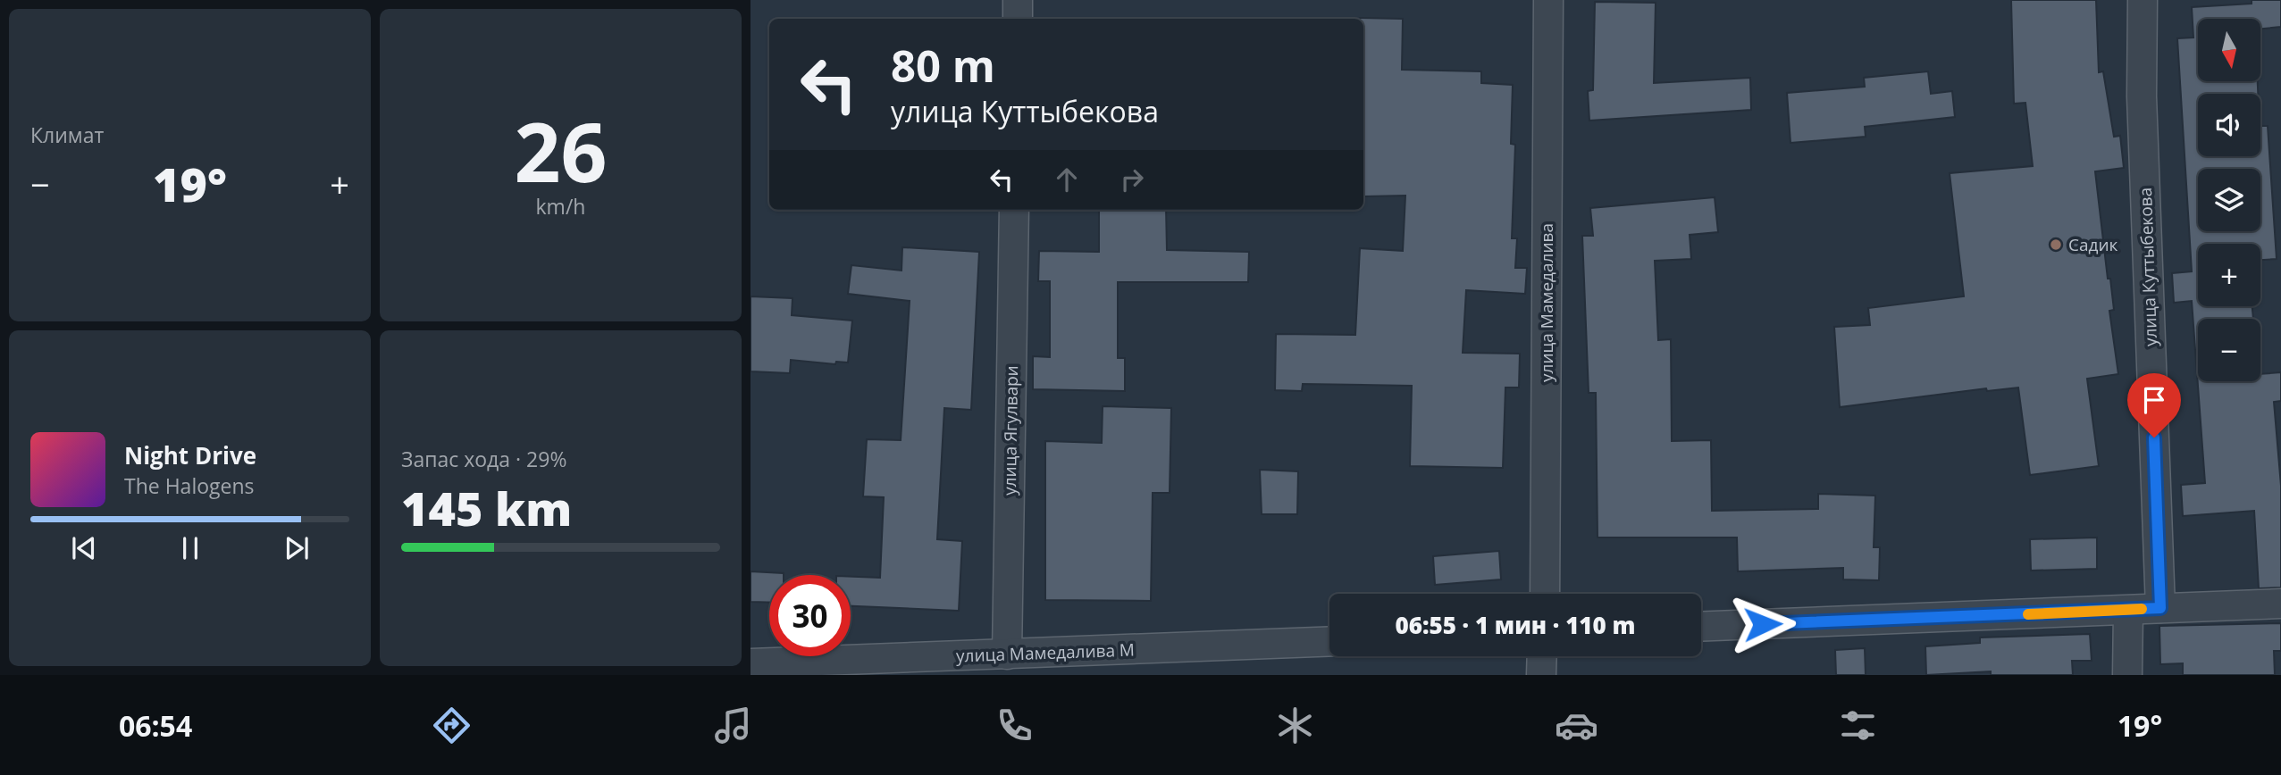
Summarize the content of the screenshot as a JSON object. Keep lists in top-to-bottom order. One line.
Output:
{"streets":{"street":["улица Куттыбекова","улица Мамедалива","улица Ягулвари","улица Мамедалива М"]},"crossings":[["улица Ягулвари","улица Мамедалива М"]],"places":["Садик"],"north":"bottom","page":{"tile":["Климат",["26","km/h"],["Запас хода · 29%","145 km"]],"map_buttons":["+","−"],"turn":["80 m","улица Куттыбекова"],"heat":["−","19°","+"],"song":["Night Drive","The Halogens"],"limit":"30","trip":"06:55 · 1 мин · 110 m","tabs":["06:54","19°"]}}
